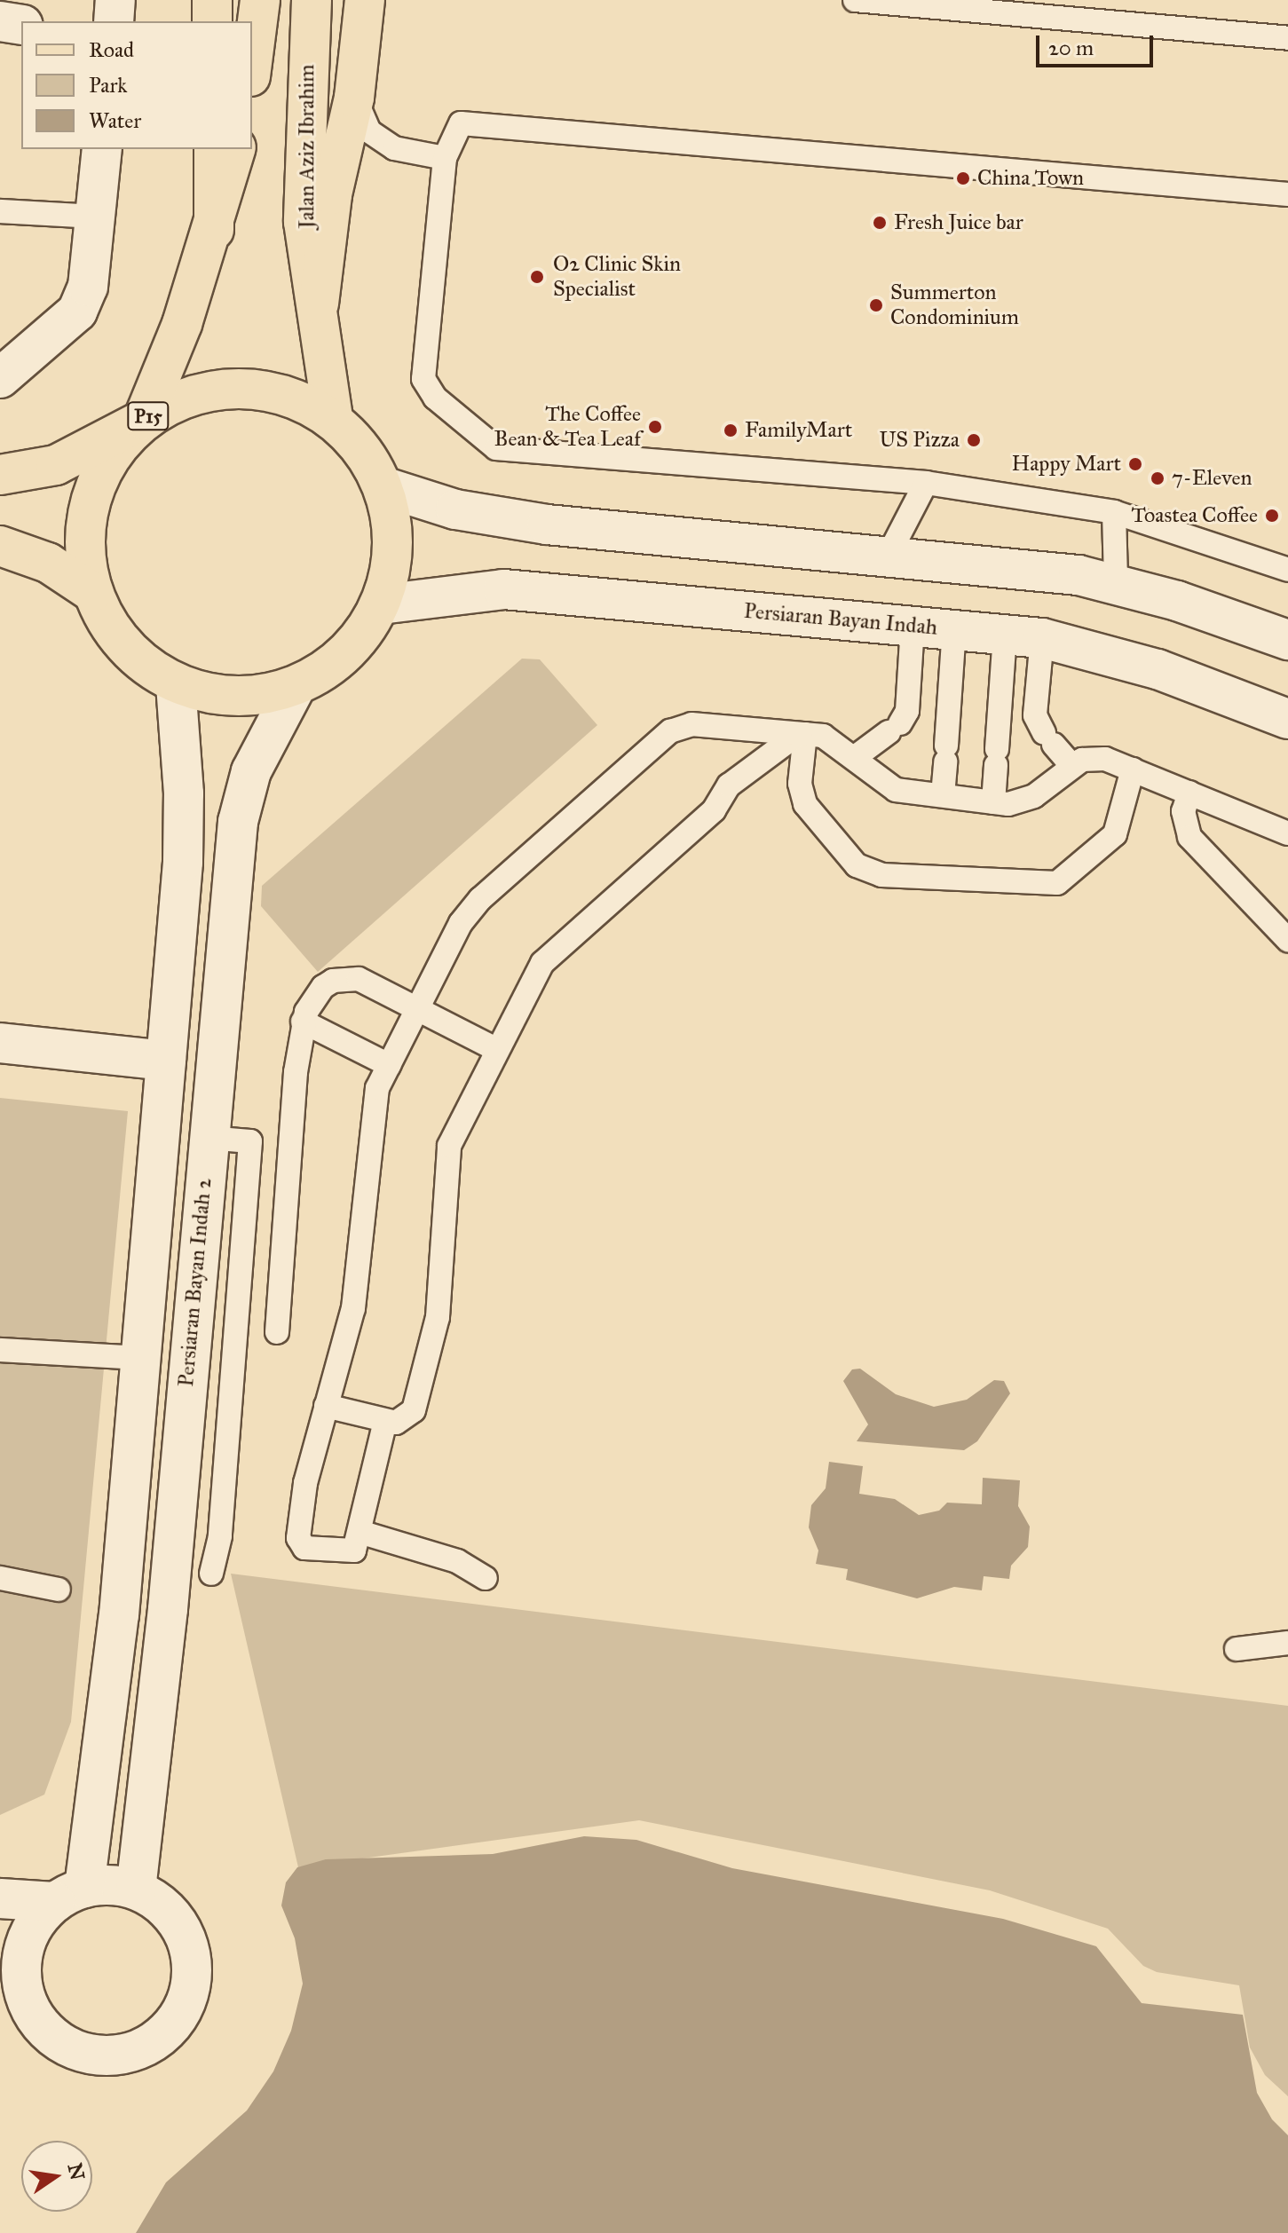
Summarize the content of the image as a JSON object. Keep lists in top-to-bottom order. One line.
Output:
{"streets":{"main road":["Jalan Aziz Ibrahim","P15"],"street":["Persiaran Bayan Indah","Persiaran Bayan Indah 2"]},"crossings":[["Jalan Aziz Ibrahim","P15"],["P15","Persiaran Bayan Indah"],["P15","Persiaran Bayan Indah 2"]],"places":["China Town","Fresh Juice bar","O2 Clinic Skin Specialist","Summerton Condominium","The Coffee Bean & Tea Leaf","FamilyMart","US Pizza","Happy Mart","7-Eleven","Toastea Coffee"],"legend":["Road","Park","Water"],"scale_bar":"20 m","north":"right"}
